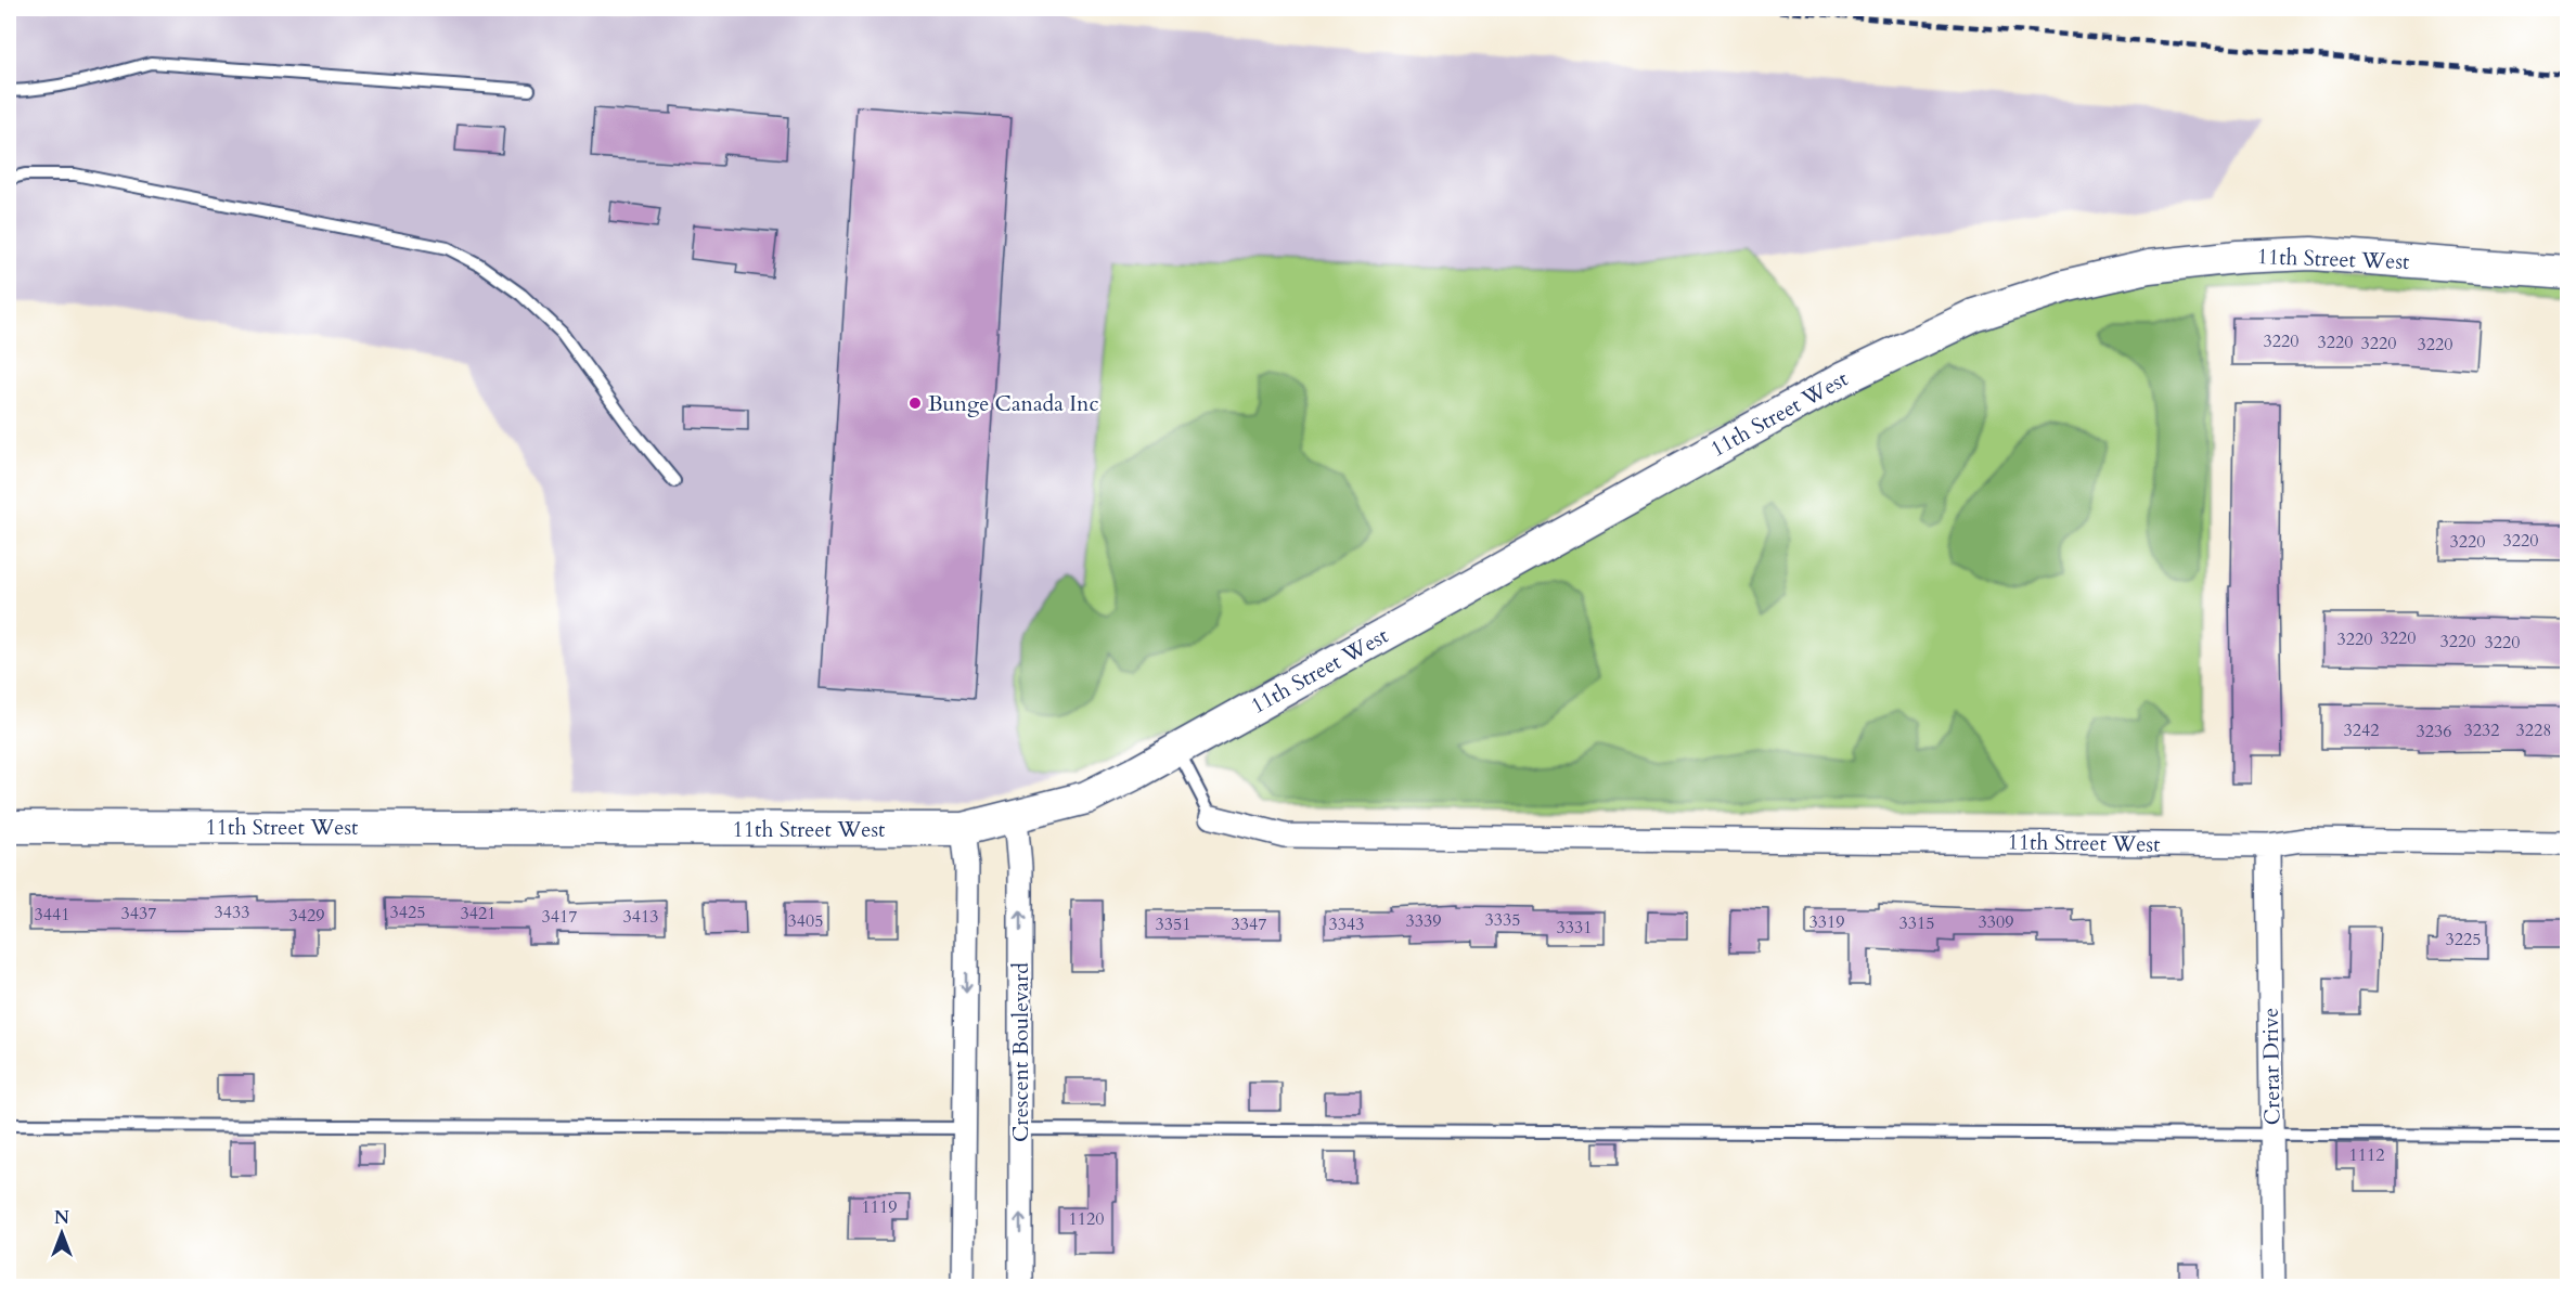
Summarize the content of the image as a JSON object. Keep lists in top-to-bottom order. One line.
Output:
{"streets":{"main road":["11th Street West"],"street":["Crescent Boulevard","Crerar Drive"]},"crossings":[["11th Street West","Crescent Boulevard"],["11th Street West","Crerar Drive"]],"places":["Bunge Canada Inc"],"house_numbers":["3220","3220","3220","3220","3220","3220","3220","3220","3220","3220","3242","3232","3228","3236","3433","3425","3437","3421","3441","3429","3417","3413","3335","3405","3339","3319","3309","3315","3351","3347","3343","3331","3225","1112","1119","1120"],"north":"top"}
